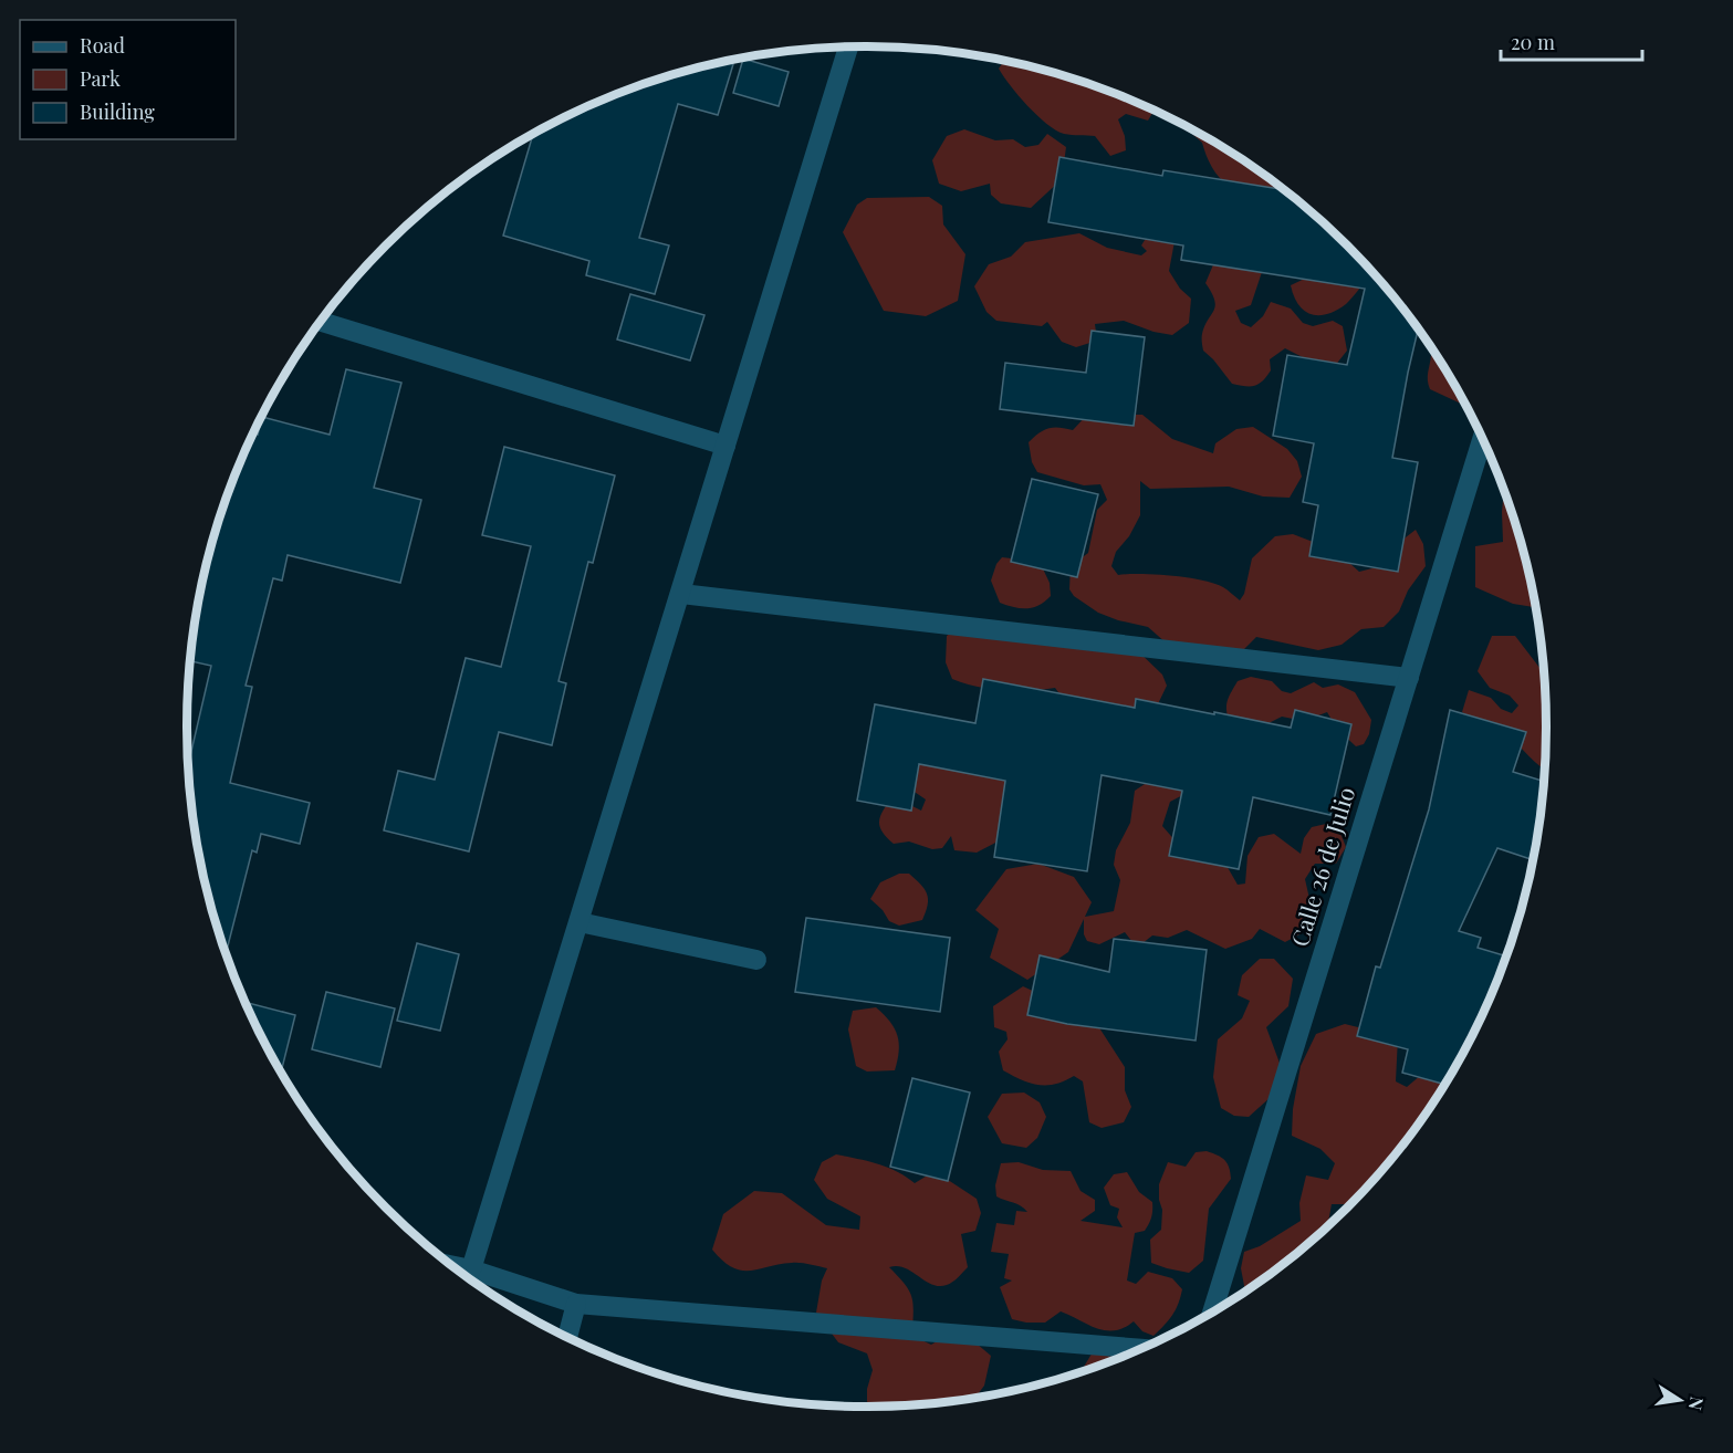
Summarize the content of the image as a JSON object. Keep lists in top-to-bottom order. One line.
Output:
{"streets":{"street":["Calle 26 de Julio"]},"legend":["Road","Park","Building"],"scale_bar":"20 m","north":"right"}
